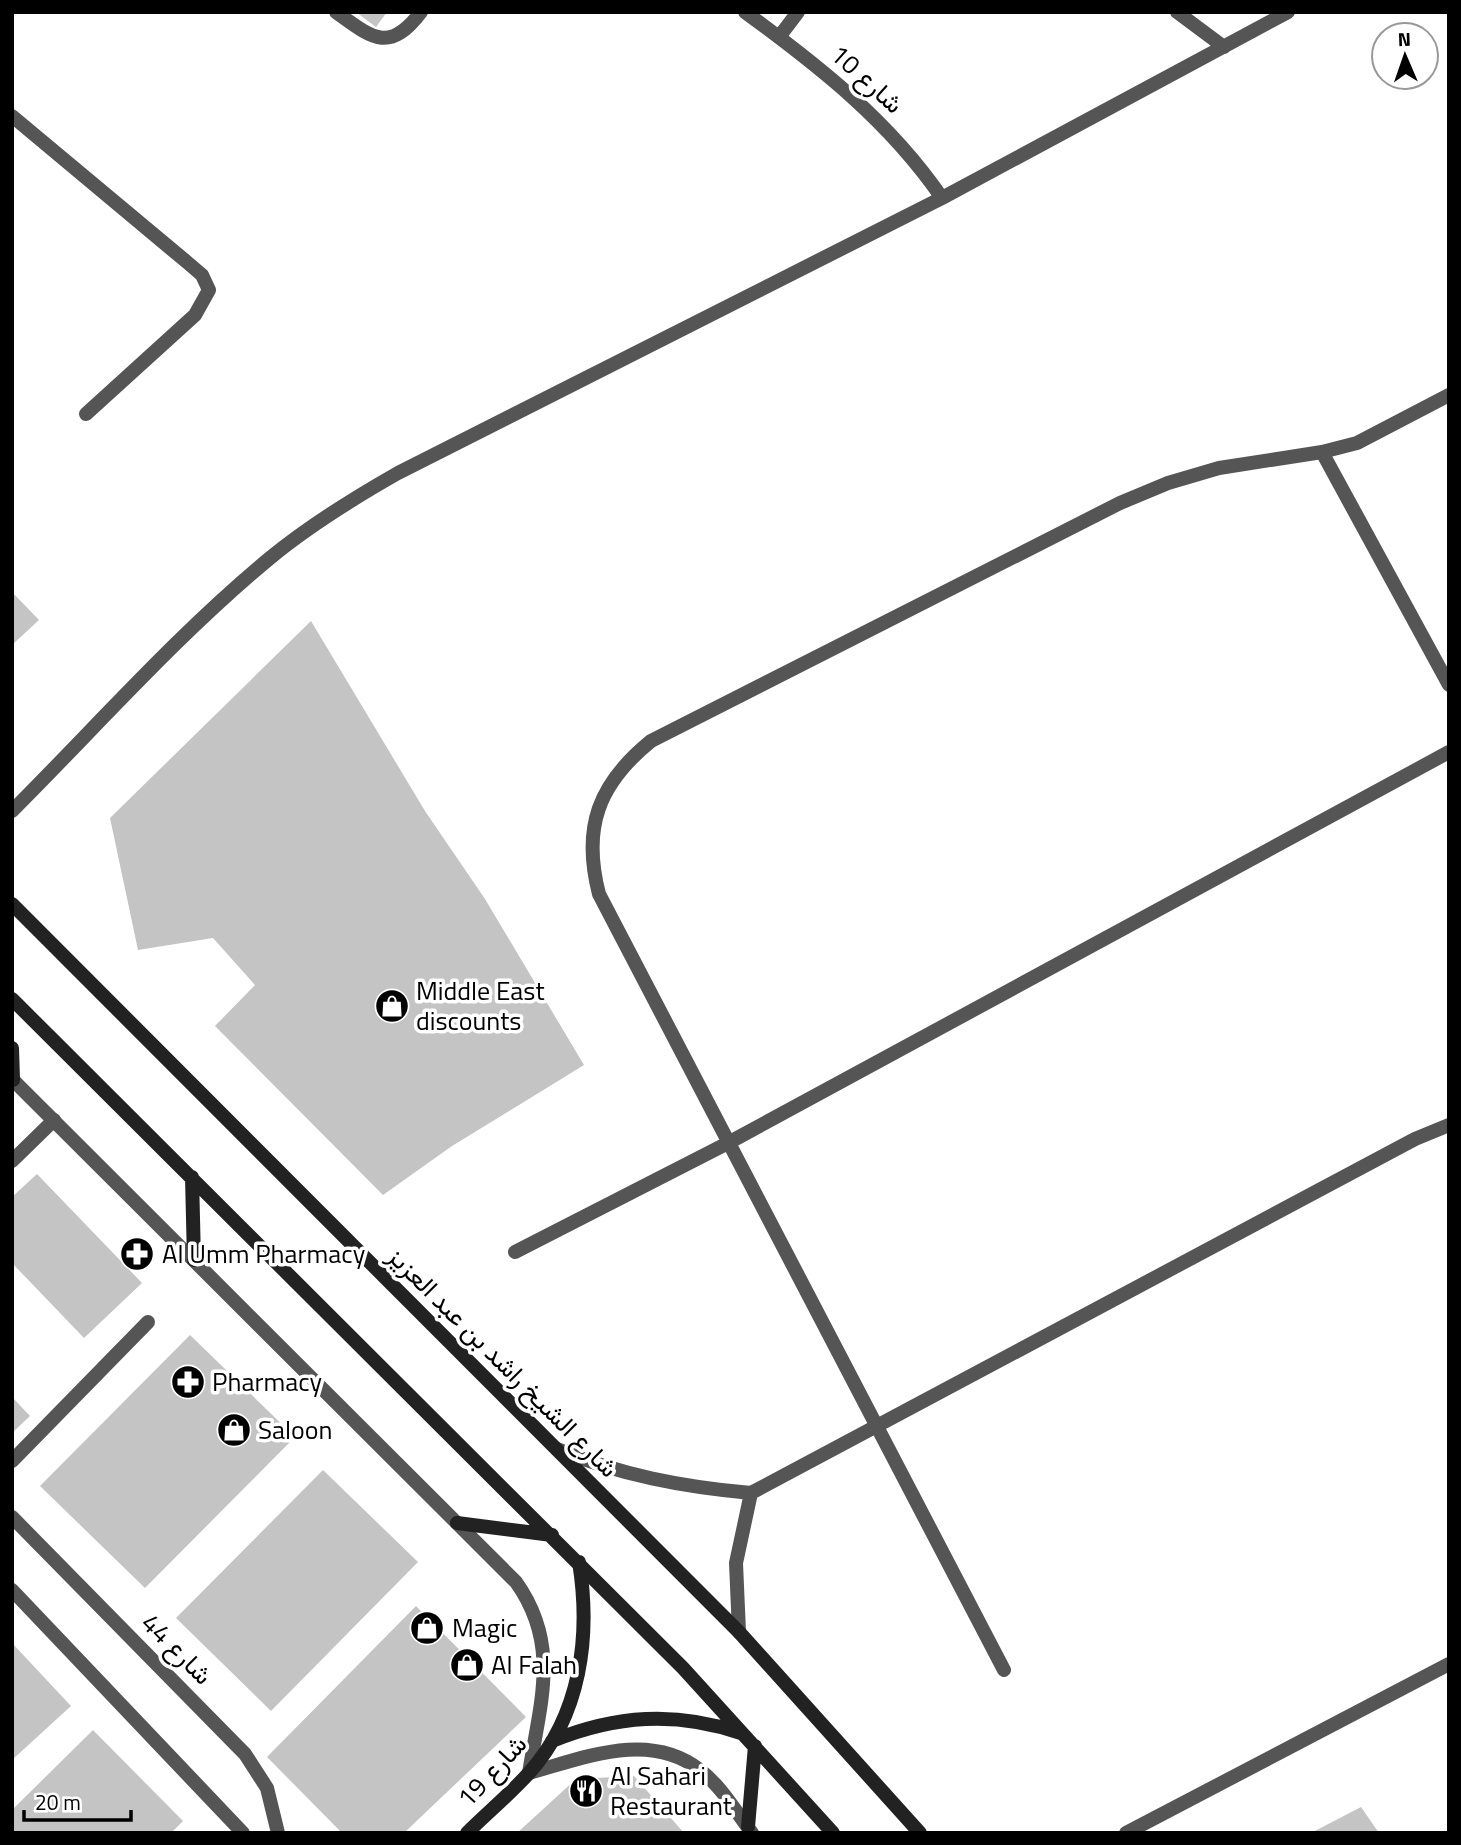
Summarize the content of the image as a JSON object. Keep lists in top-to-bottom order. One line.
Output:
{"streets":{"main road":["شارع الشيخ راشد بن عبد العزيز","شارع 19"],"street":["شارع 10","شارع 44"]},"places":{"shop":["Middle East discounts","Saloon","Magic","Al Falah"],"pharmacy":["Al Umm Pharmacy","Pharmacy"],"restaurant":["Al Sahari Restaurant"]},"scale_bar":"20 m","north":"top"}
